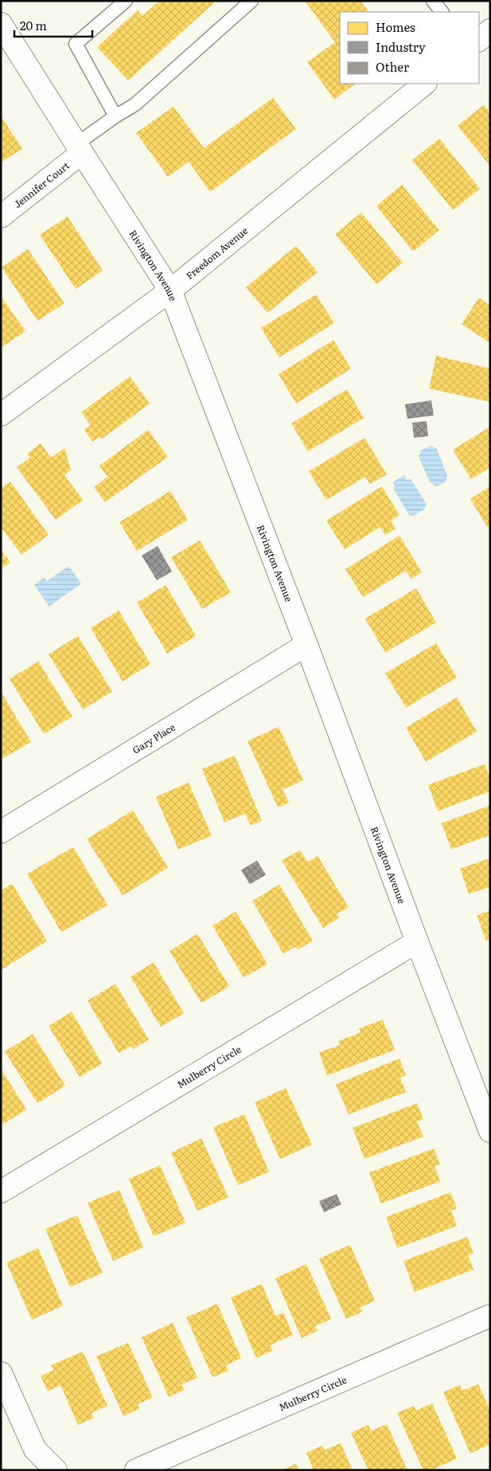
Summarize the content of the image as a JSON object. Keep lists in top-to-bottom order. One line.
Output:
{"streets":{"street":["Jennifer Court","Freedom Avenue","Rivington Avenue","Gary Place","Mulberry Circle"]},"crossings":[["Jennifer Court","Rivington Avenue"],["Freedom Avenue","Rivington Avenue"],["Rivington Avenue","Gary Place"],["Rivington Avenue","Mulberry Circle"]],"legend":["Homes","Industry","Other"],"scale_bar":"20 m"}
